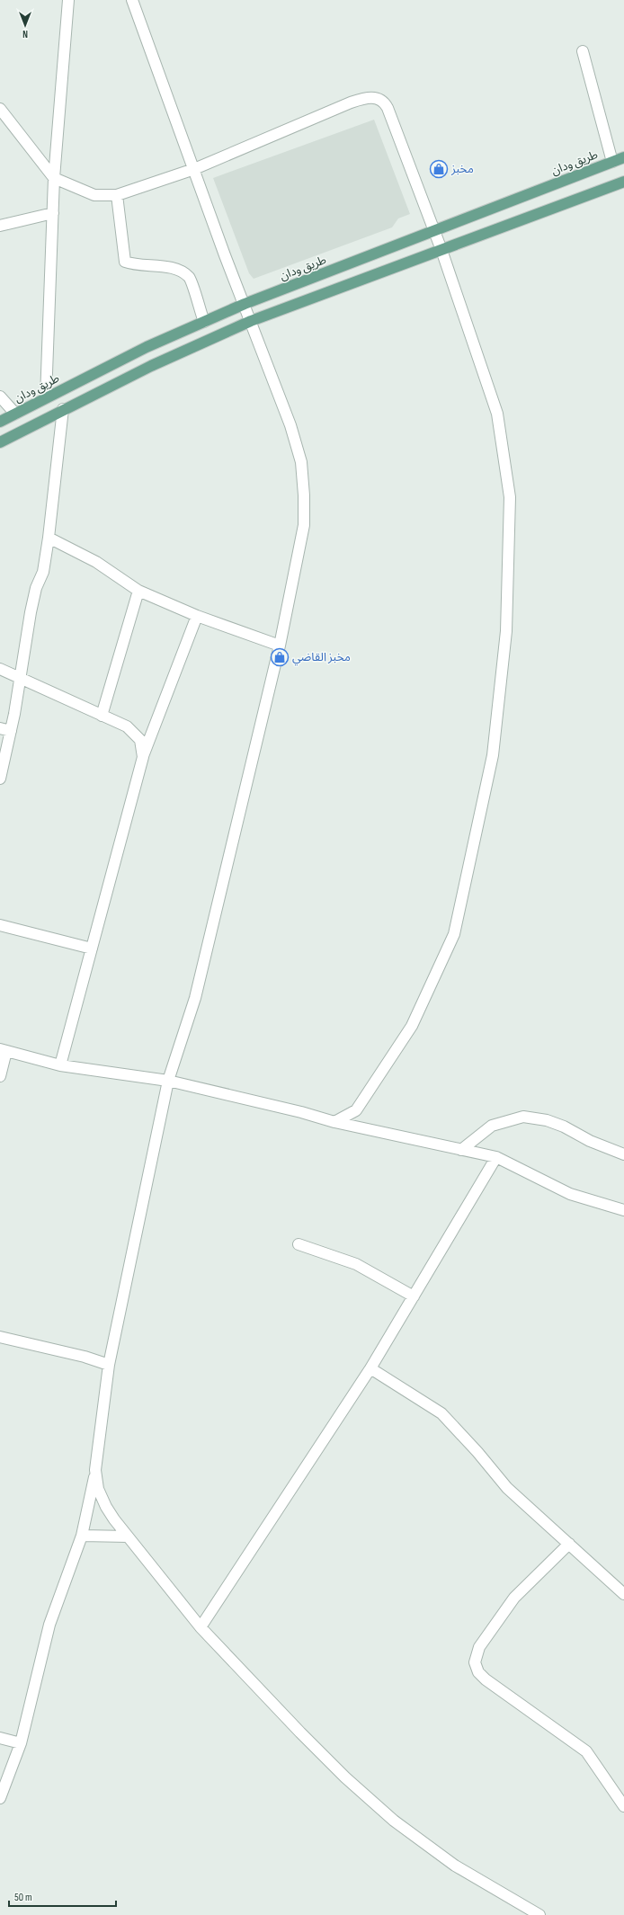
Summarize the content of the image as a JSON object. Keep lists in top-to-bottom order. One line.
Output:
{"streets":{"main road":["طريق ودان"]},"places":{"shop":["مخبز","مخبز القاضي"]},"scale_bar":"50 m","north":"bottom"}
